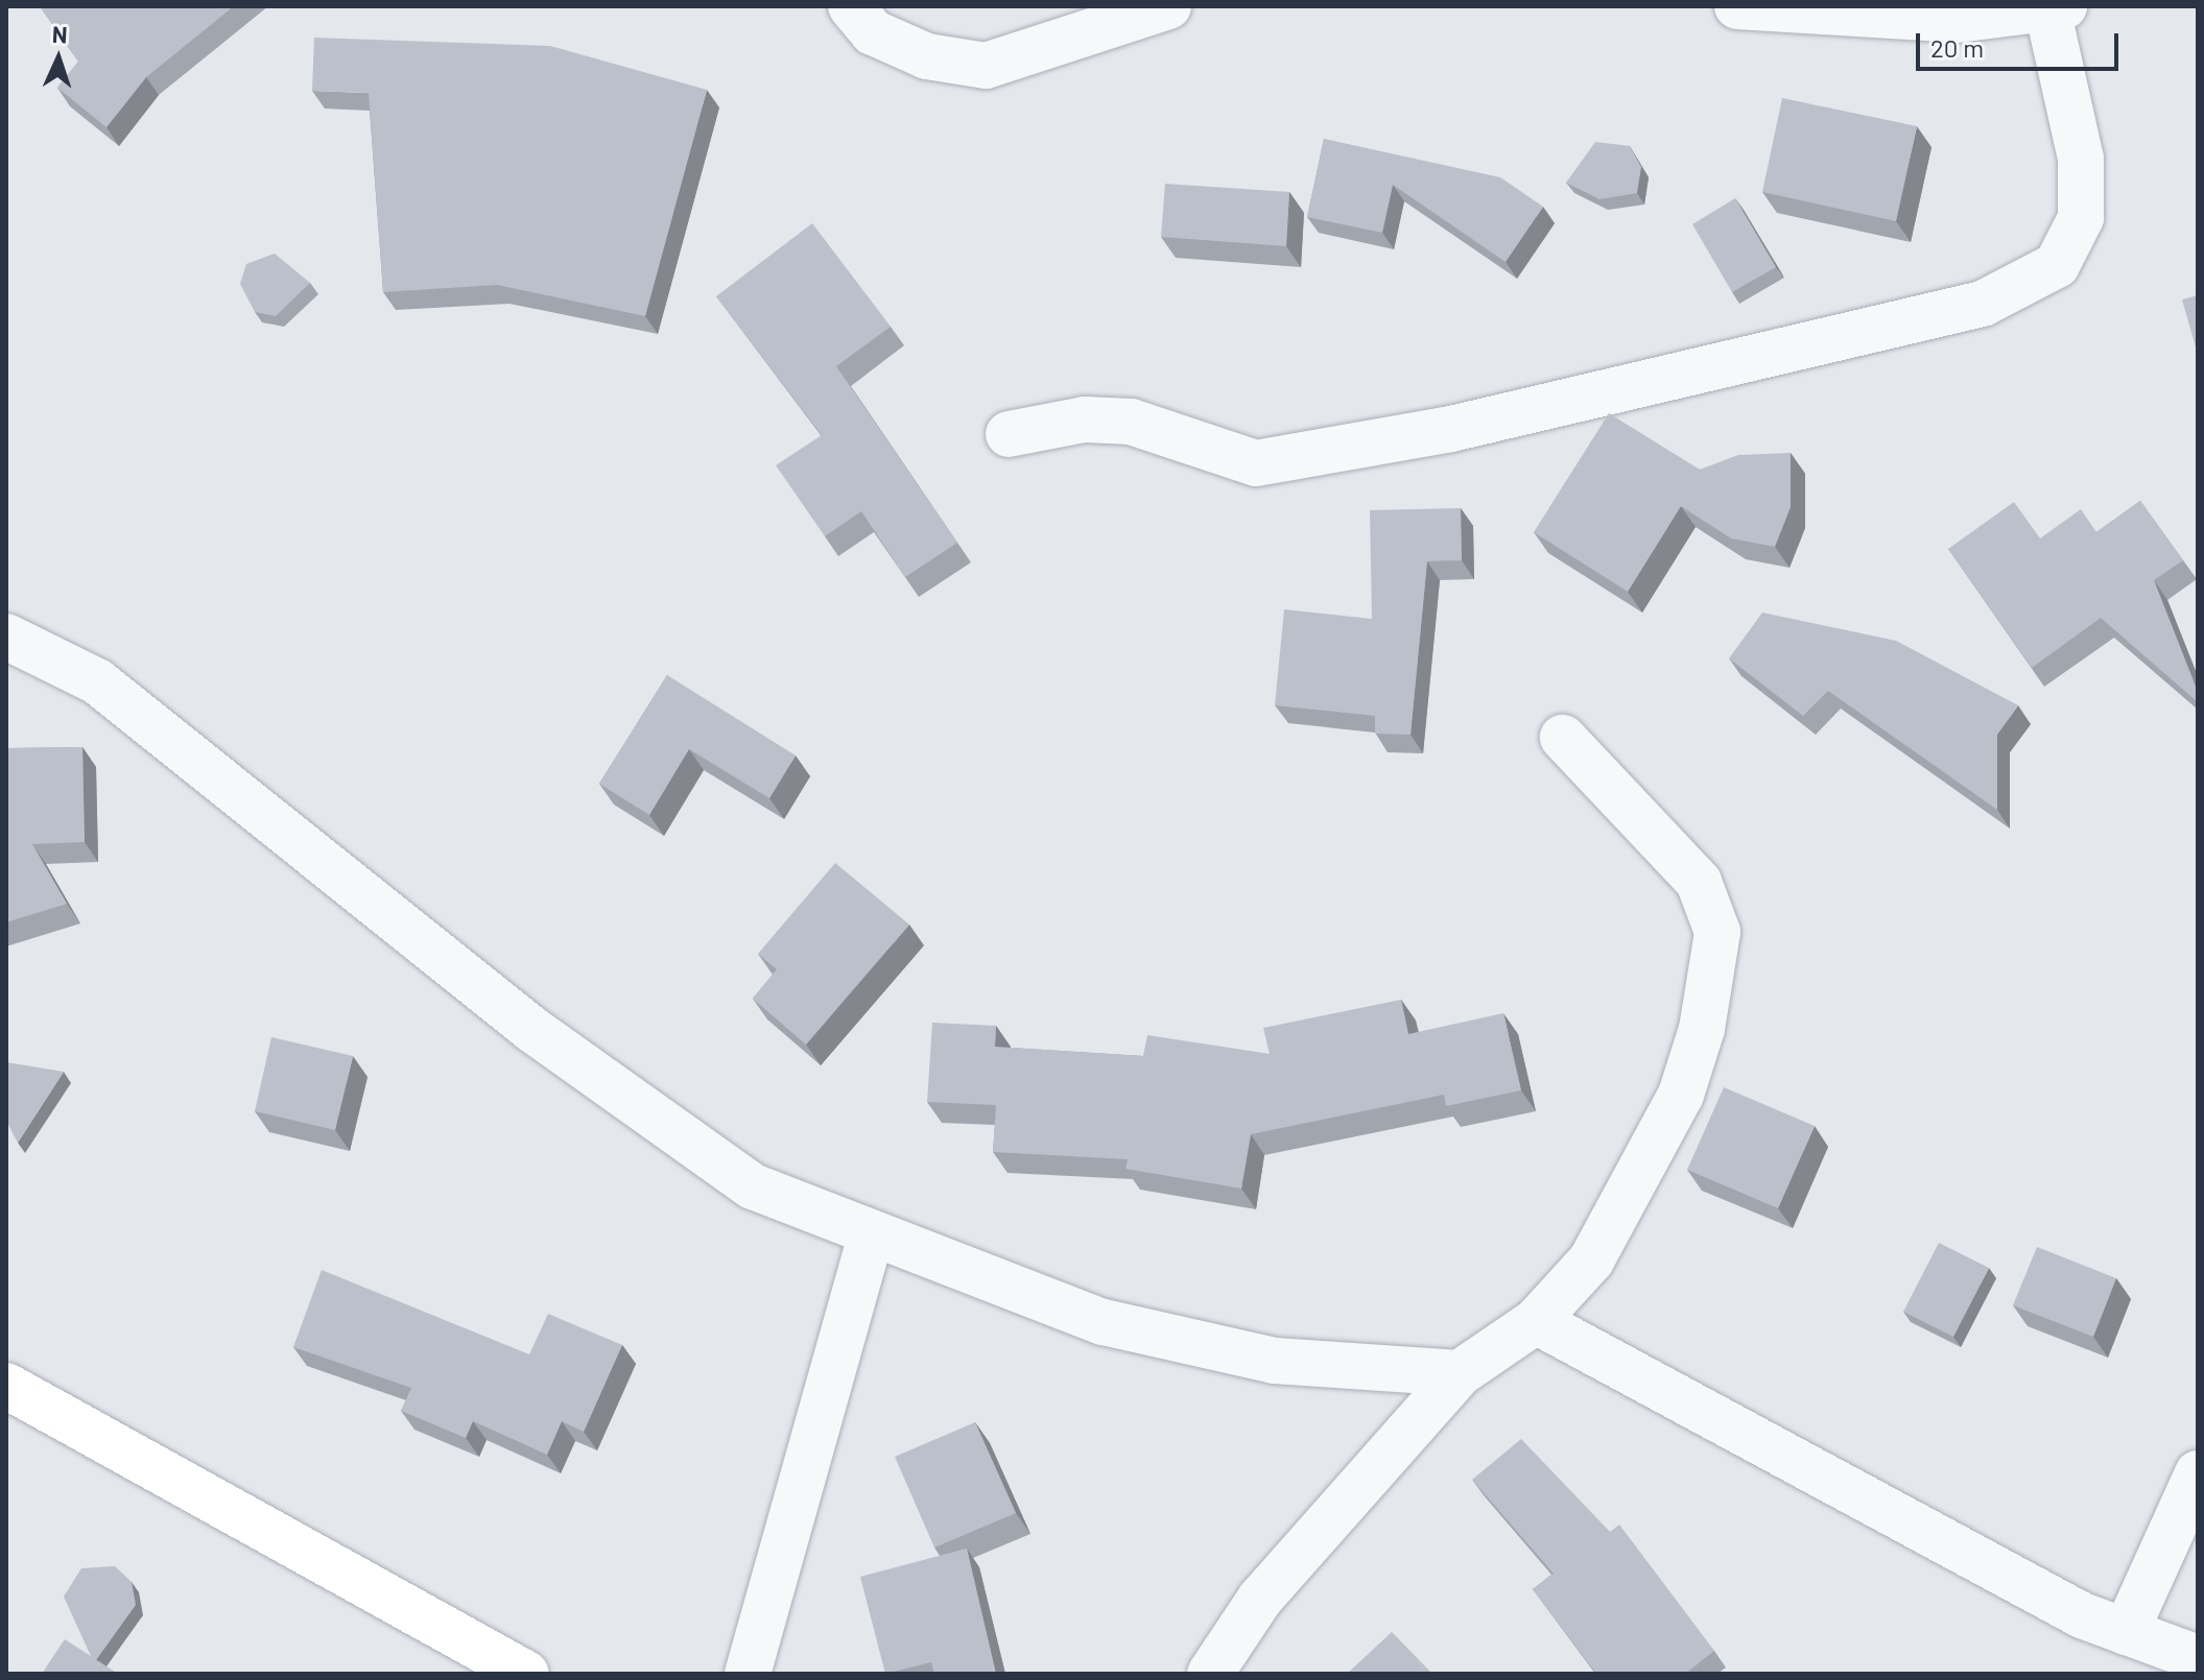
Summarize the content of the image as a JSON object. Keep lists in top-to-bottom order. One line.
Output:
{"scale_bar":"20 m","north":"top"}
